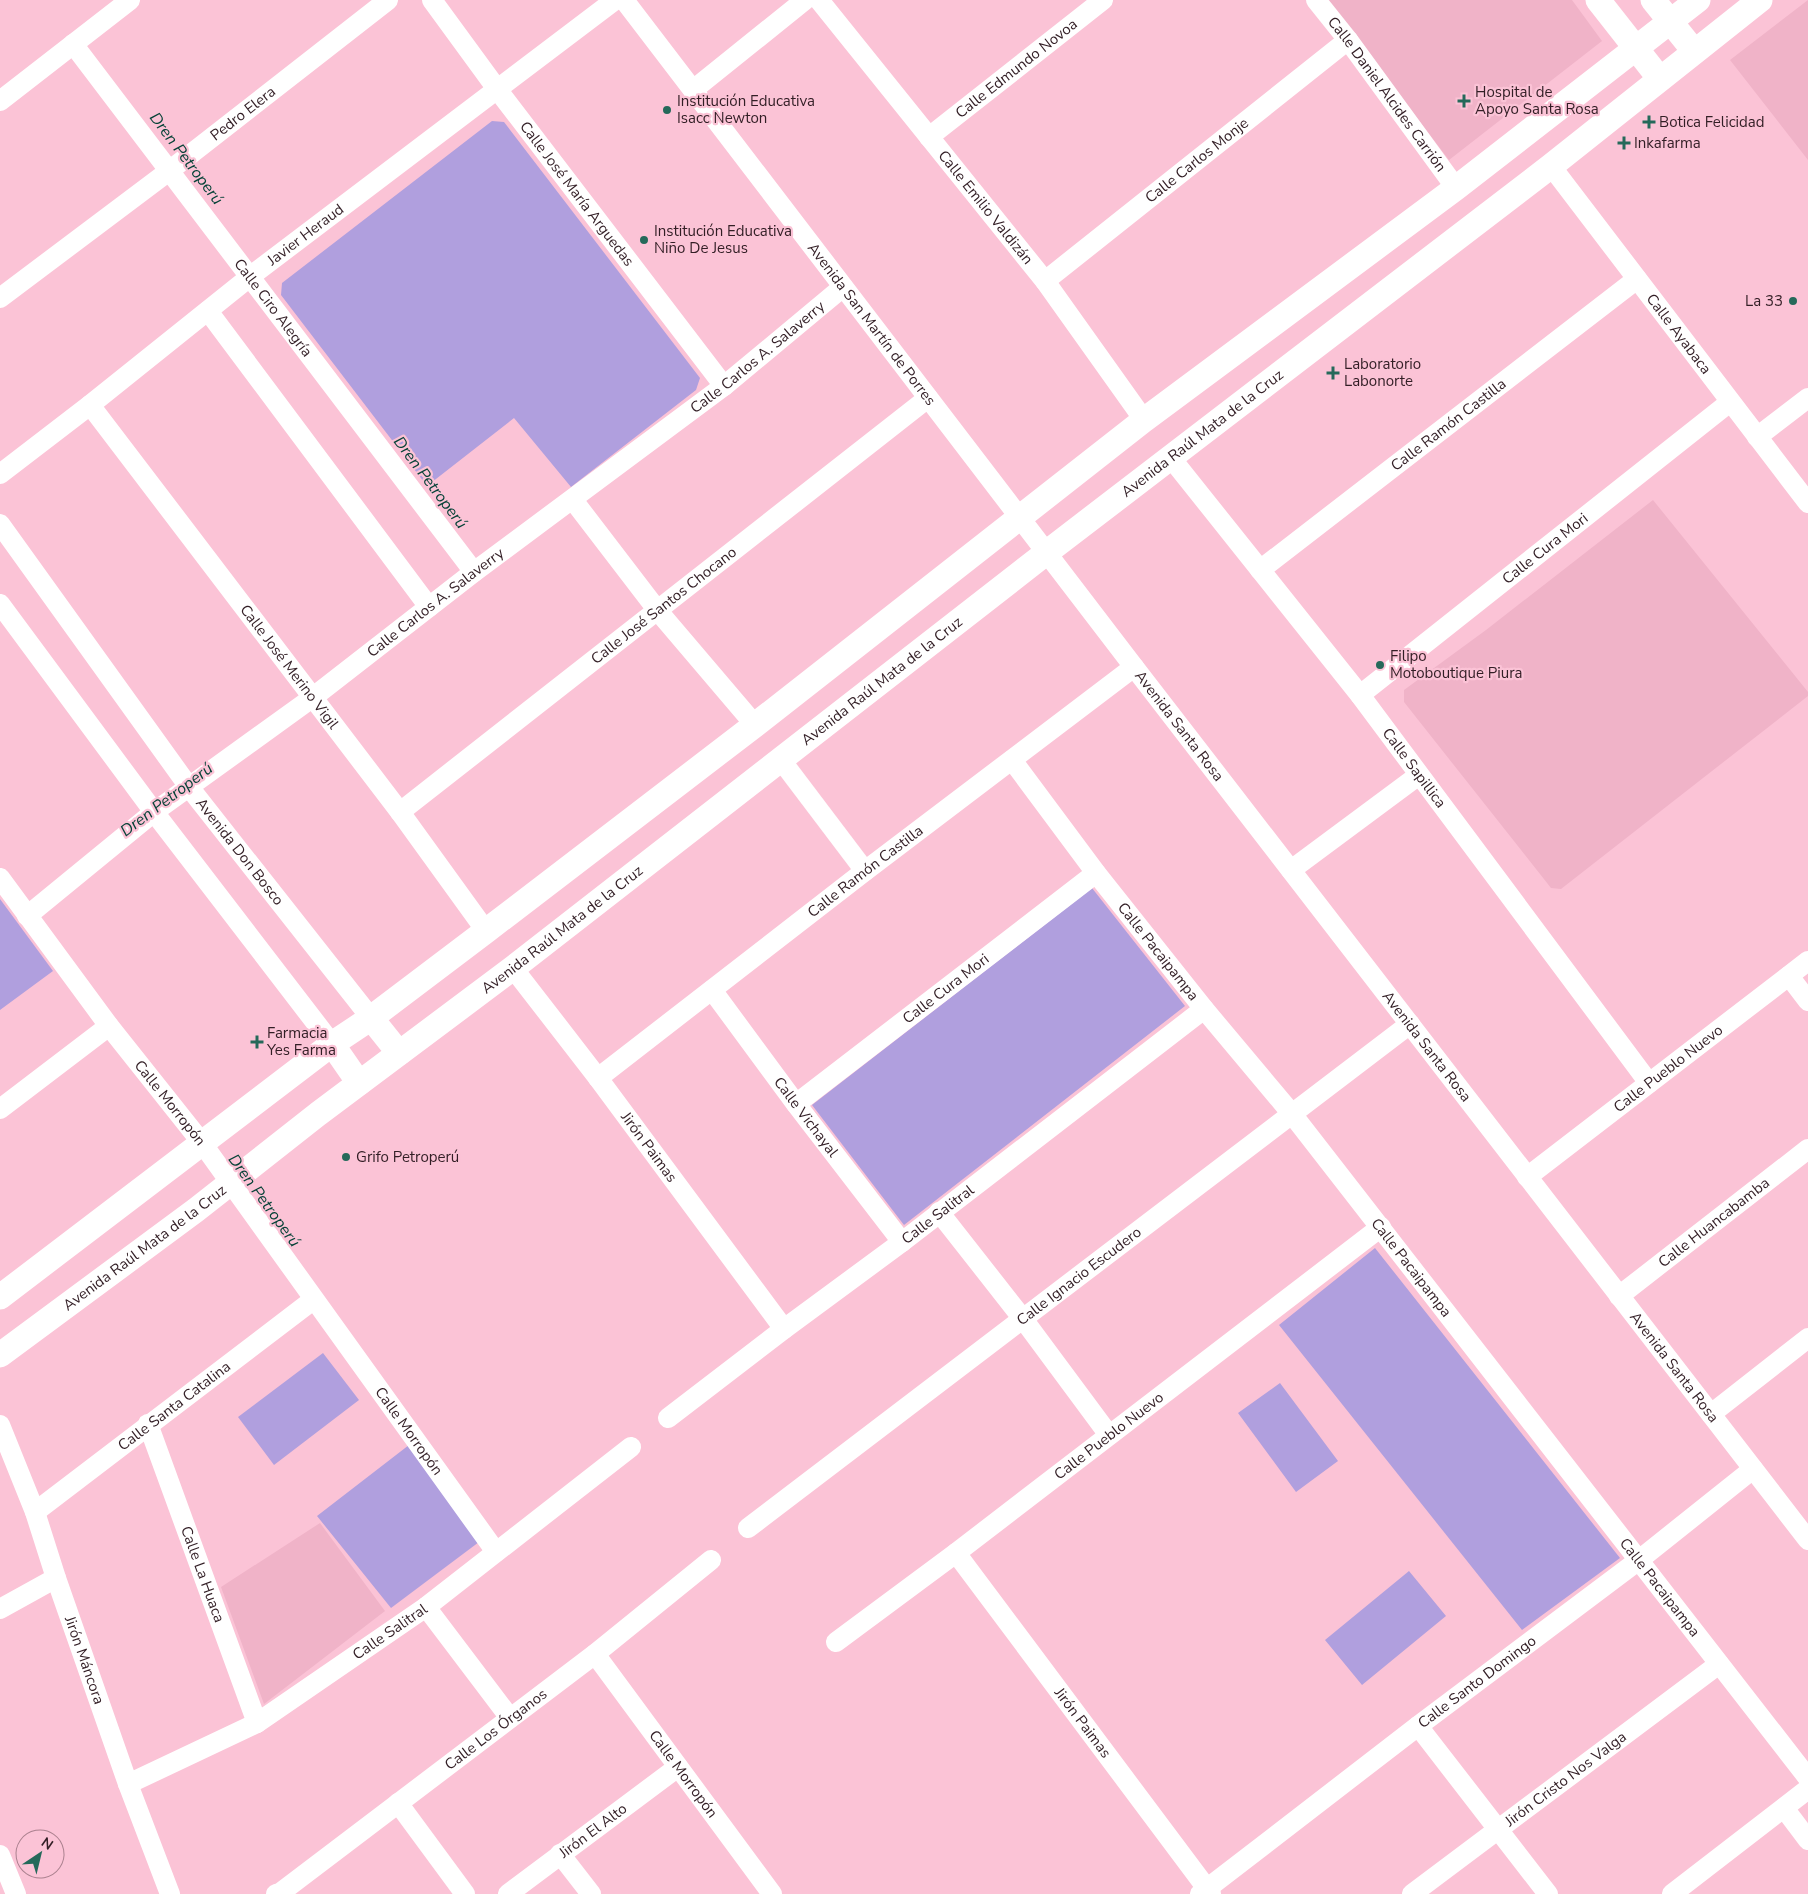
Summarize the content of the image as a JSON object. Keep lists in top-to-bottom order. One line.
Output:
{"streets":{"main road":["Avenida Raúl Mata de la Cruz","Avenida Don Bosco"],"street":["Calle Edmundo Novoa","Calle Daniel Alcides Carrión","Pedro Elera","Calle Carlos Monje","Calle José María Arguedas","Calle Emilio Valdizán","Javier Heraud","Calle Ciro Alegría","Avenida San Martín de Porres","Calle Ayabaca","Calle Carlos A. Salaverry","Calle Ramón Castilla","Calle Cura Mori","Calle José Santos Chocano","Calle José Merino Vigil","Avenida Santa Rosa","Calle Sapillica","Calle Pacaipampa","Calle Pueblo Nuevo","Calle Morropón","Calle Vichayal","Jirón Paimas","Calle Salitral","Calle Huancabamba","Calle Ignacio Escudero","Calle Santa Catalina","Calle La Huaca","Jirón Máncora","Calle Santo Domingo","Calle Los Órganos","Jirón Cristo Nos Valga","Jirón El Alto"]},"crossings":[["Calle Edmundo Novoa","Calle Emilio Valdizán"],["Calle Daniel Alcides Carrión","Calle Carlos Monje"],["Pedro Elera","Calle Ciro Alegría"],["Calle Carlos Monje","Calle Emilio Valdizán"],["Calle José María Arguedas","Javier Heraud"],["Calle José María Arguedas","Calle Carlos A. Salaverry"],["Javier Heraud","Calle Ciro Alegría"],["Javier Heraud","Calle José Merino Vigil"],["Calle Ciro Alegría","Calle Carlos A. Salaverry"],["Avenida San Martín de Porres","Calle Carlos A. Salaverry"],["Avenida San Martín de Porres","Avenida Raúl Mata de la Cruz"],["Avenida San Martín de Porres","Calle José Santos Chocano"],["Avenida San Martín de Porres","Avenida Santa Rosa"],["Calle Ayabaca","Calle Ramón Castilla"],["Calle Ayabaca","Avenida Raúl Mata de la Cruz"],["Calle Ayabaca","Calle Cura Mori"],["Calle Carlos A. Salaverry","Calle José Merino Vigil"],["Calle Carlos A. Salaverry","Avenida Don Bosco"],["Calle Carlos A. Salaverry","Calle Morropón"],["Calle Ramón Castilla","Avenida Santa Rosa"],["Calle Ramón Castilla","Calle Sapillica"],["Calle Ramón Castilla","Calle Pacaipampa"],["Calle Ramón Castilla","Calle Vichayal"],["Calle Ramón Castilla","Jirón Paimas"],["Avenida Raúl Mata de la Cruz","Avenida Santa Rosa"],["Avenida Raúl Mata de la Cruz","Calle Sapillica"],["Avenida Raúl Mata de la Cruz","Avenida Don Bosco"],["Avenida Raúl Mata de la Cruz","Calle Morropón"],["Avenida Raúl Mata de la Cruz","Jirón Paimas"],["Calle Cura Mori","Calle Sapillica"],["Calle Cura Mori","Calle Pacaipampa"],["Calle Cura Mori","Calle Vichayal"],["Calle José Santos Chocano","Calle José Merino Vigil"],["Avenida Santa Rosa","Calle Pueblo Nuevo"],["Avenida Santa Rosa","Calle Huancabamba"],["Avenida Santa Rosa","Calle Ignacio Escudero"],["Avenida Santa Rosa","Calle Santo Domingo"],["Calle Sapillica","Calle Pueblo Nuevo"],["Calle Pacaipampa","Calle Pueblo Nuevo"],["Calle Pacaipampa","Calle Salitral"],["Calle Pacaipampa","Calle Ignacio Escudero"],["Calle Pacaipampa","Calle Santo Domingo"],["Calle Pacaipampa","Jirón Cristo Nos Valga"],["Calle Pueblo Nuevo","Jirón Paimas"],["Calle Morropón","Calle Salitral"],["Calle Morropón","Calle Santa Catalina"],["Calle Morropón","Calle Los Órganos"],["Calle Morropón","Jirón El Alto"],["Calle Vichayal","Calle Salitral"],["Jirón Paimas","Calle Salitral"],["Jirón Paimas","Calle Santo Domingo"],["Calle Salitral","Calle La Huaca"],["Calle Salitral","Jirón Máncora"],["Calle Santa Catalina","Calle La Huaca"],["Calle Santa Catalina","Jirón Máncora"]],"water":["Dren Petroperú"],"places":{"health":["Hospital de Apoyo Santa Rosa","Botica Felicidad","Inkafarma","Laboratorio Labonorte","Farmacia Yes Farma"],"other":["Institución Educativa Isacc Newton","Institución Educativa Niño De Jesus","La 33","Filipo Motoboutique Piura","Grifo Petroperú"]},"north":"top right"}
